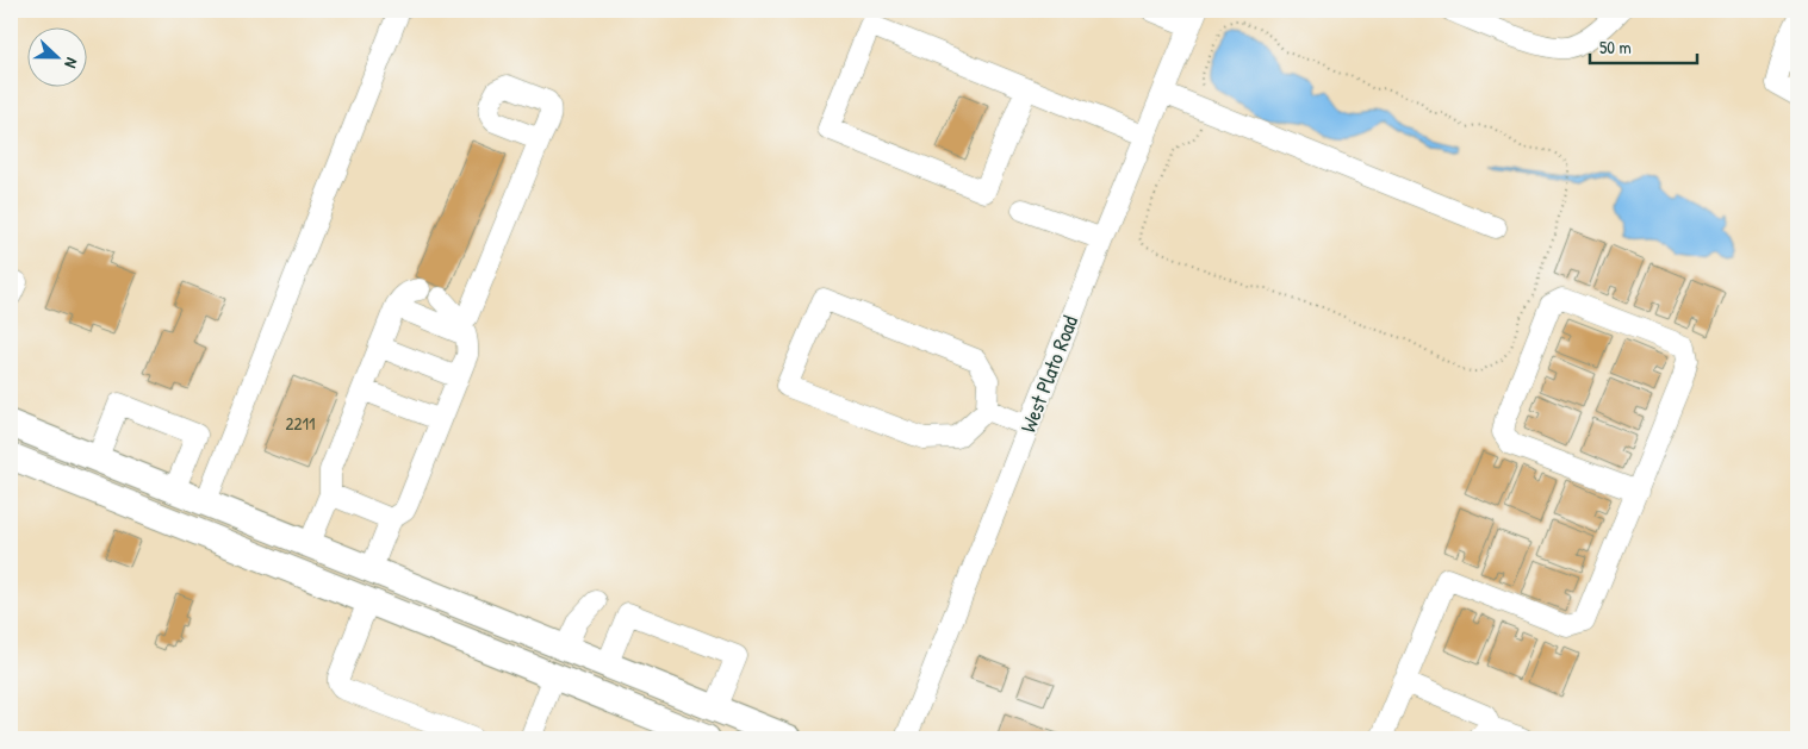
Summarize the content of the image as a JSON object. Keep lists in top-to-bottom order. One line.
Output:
{"streets":{"street":["West Plato Road"]},"house_numbers":["2211"],"scale_bar":"50 m","north":"right"}
